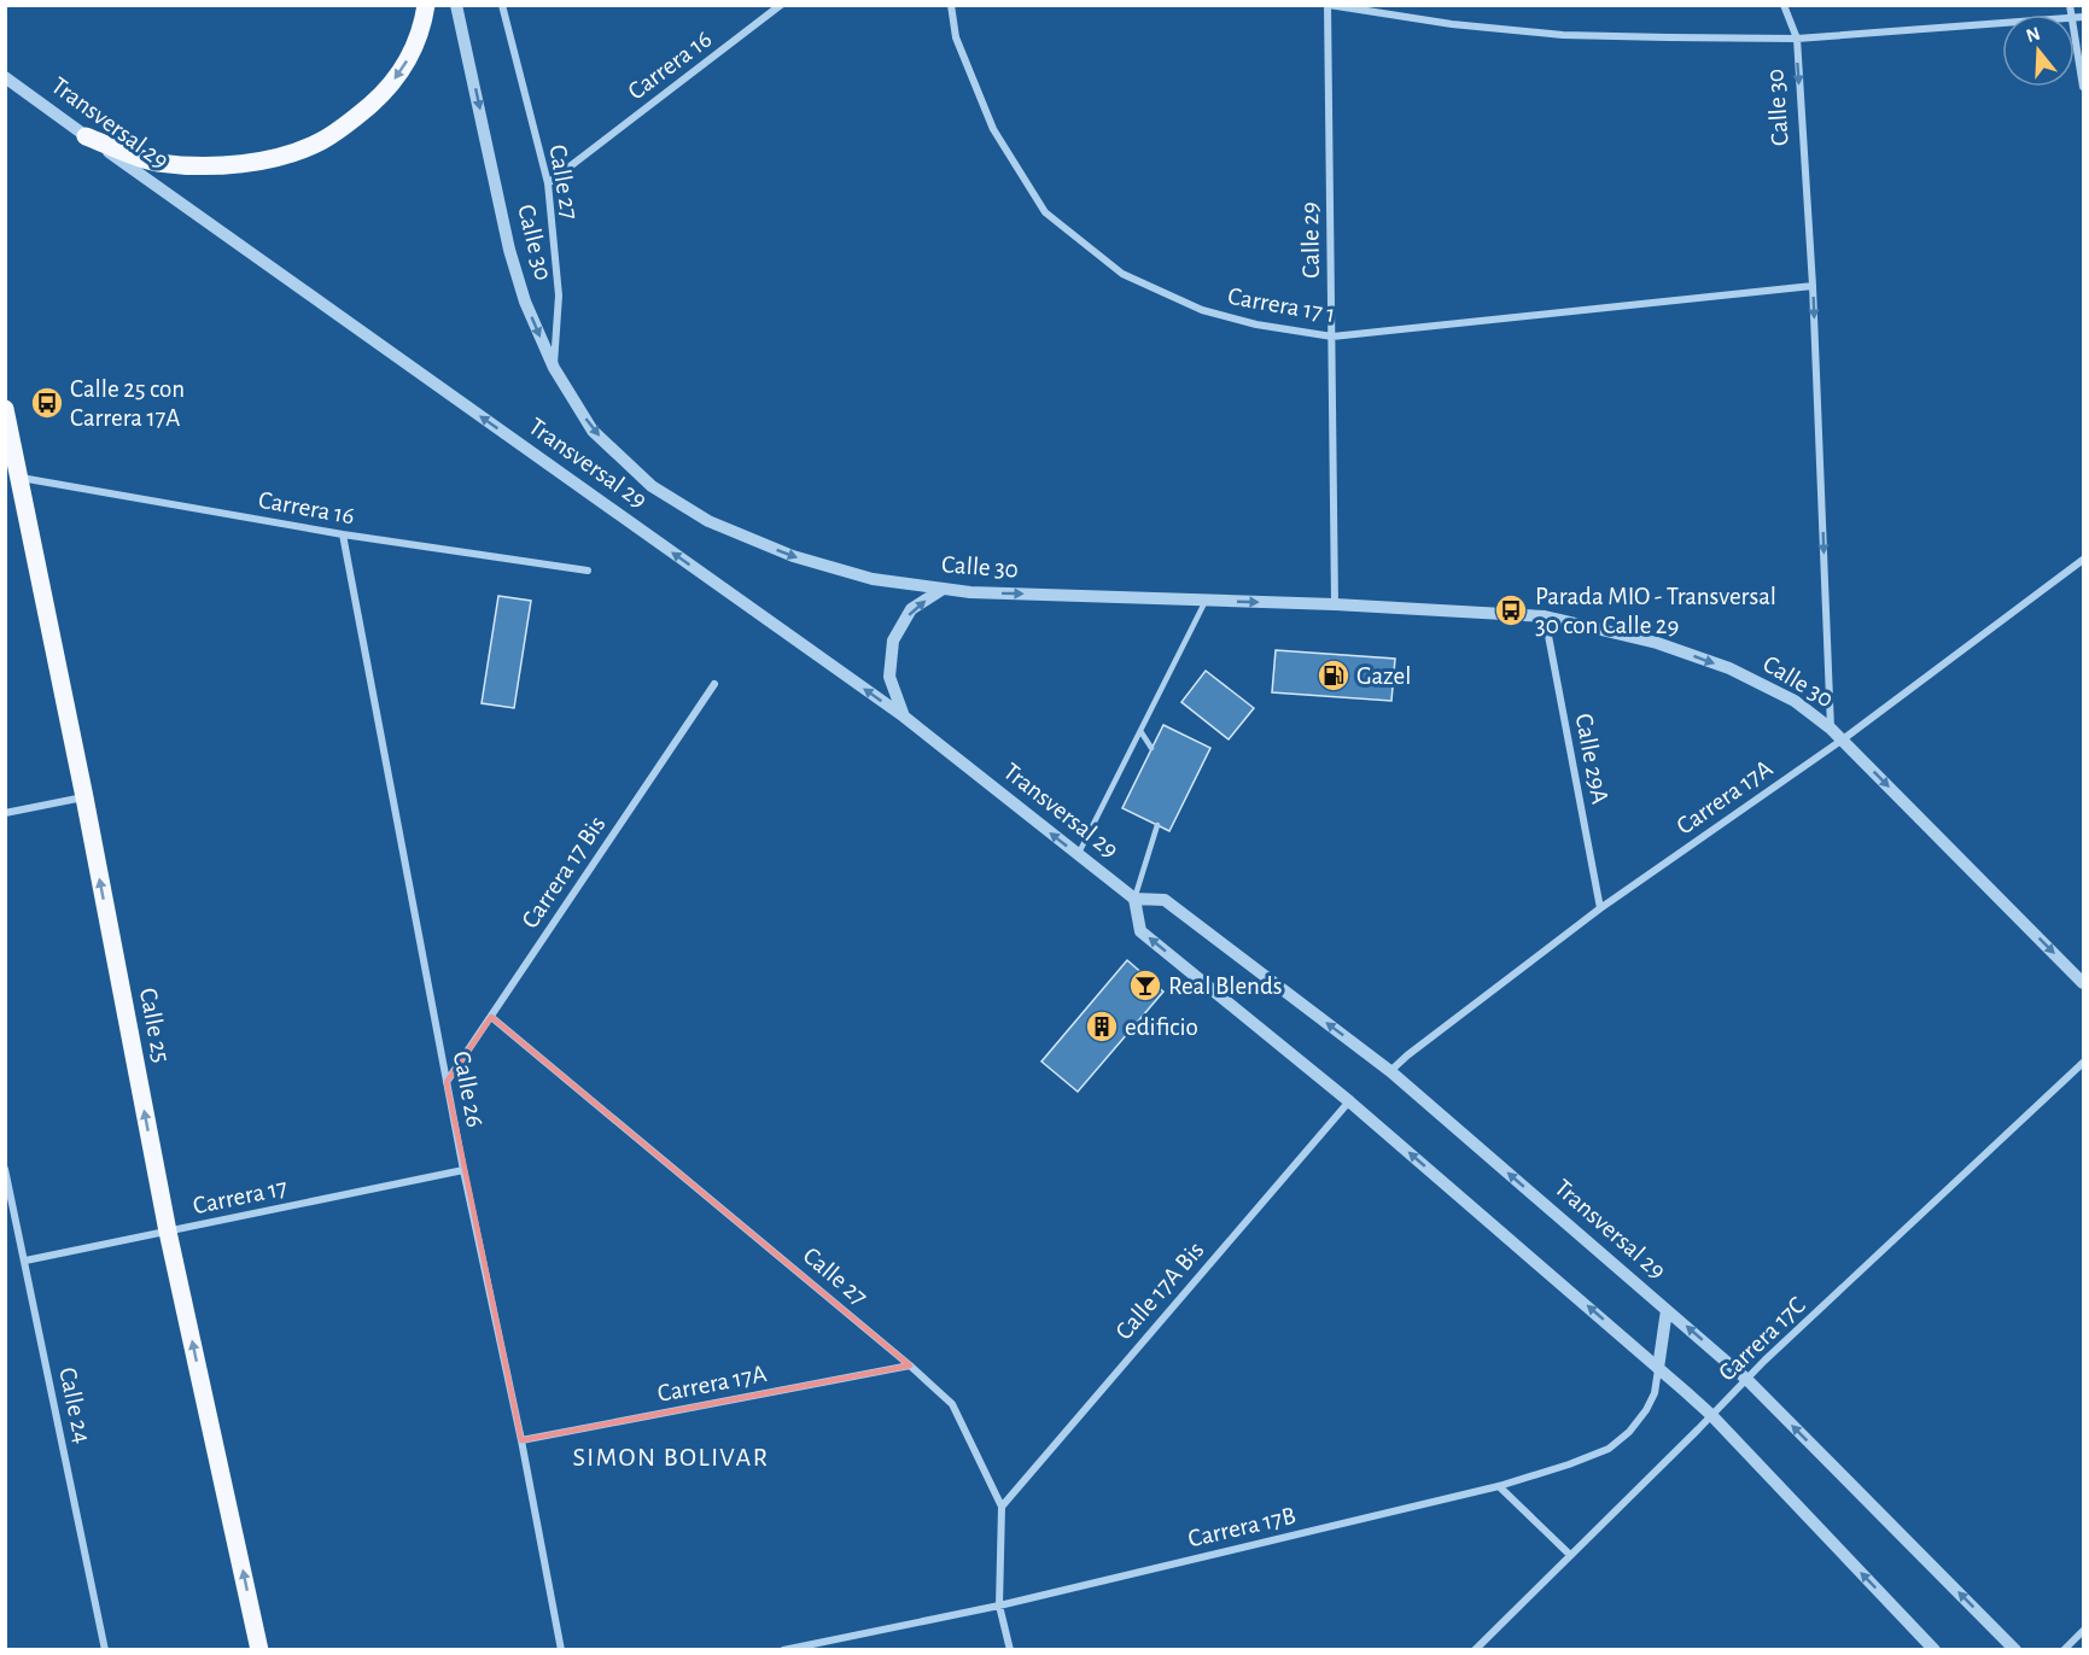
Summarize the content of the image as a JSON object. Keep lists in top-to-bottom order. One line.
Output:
{"streets":{"main road":["Calle 25"],"street":["Carrera 16","Calle 30","Transversal 29","Calle 27","Calle 29","Carrera 17 1","Calle 29A","Carrera 17A","Carrera 17 Bis","Calle 26","Carrera 17","Calle 17A Bis","Carrera 17C","Calle 24","Carrera 17B"]},"crossings":[["Carrera 16","Calle 27"],["Carrera 16","Calle 25"],["Carrera 16","Calle 26"],["Calle 30","Calle 27"],["Calle 30","Calle 29"],["Calle 30","Carrera 17 1"],["Calle 30","Calle 29A"],["Calle 30","Carrera 17A"],["Transversal 29","Carrera 17A"],["Transversal 29","Carrera 17C"],["Calle 27","Carrera 17A"],["Calle 27","Carrera 17 Bis"],["Calle 27","Calle 17A Bis"],["Calle 27","Carrera 17B"],["Calle 29","Carrera 17 1"],["Calle 29A","Carrera 17A"],["Carrera 17A","Calle 26"],["Carrera 17 Bis","Calle 26"],["Calle 25","Carrera 17"],["Calle 26","Carrera 17"],["Carrera 17","Calle 24"]],"one_way":["Calle 30","Calle 25"],"districts":["SIMON BOLIVAR"],"places":{"bus stop":["Calle 25 con Carrera 17A","Parada MIO - Transversal 30 con Calle 29"],"fuel station":["Gazel"],"bar":["Real Blends"],"building":["edificio"]},"north":"top"}
